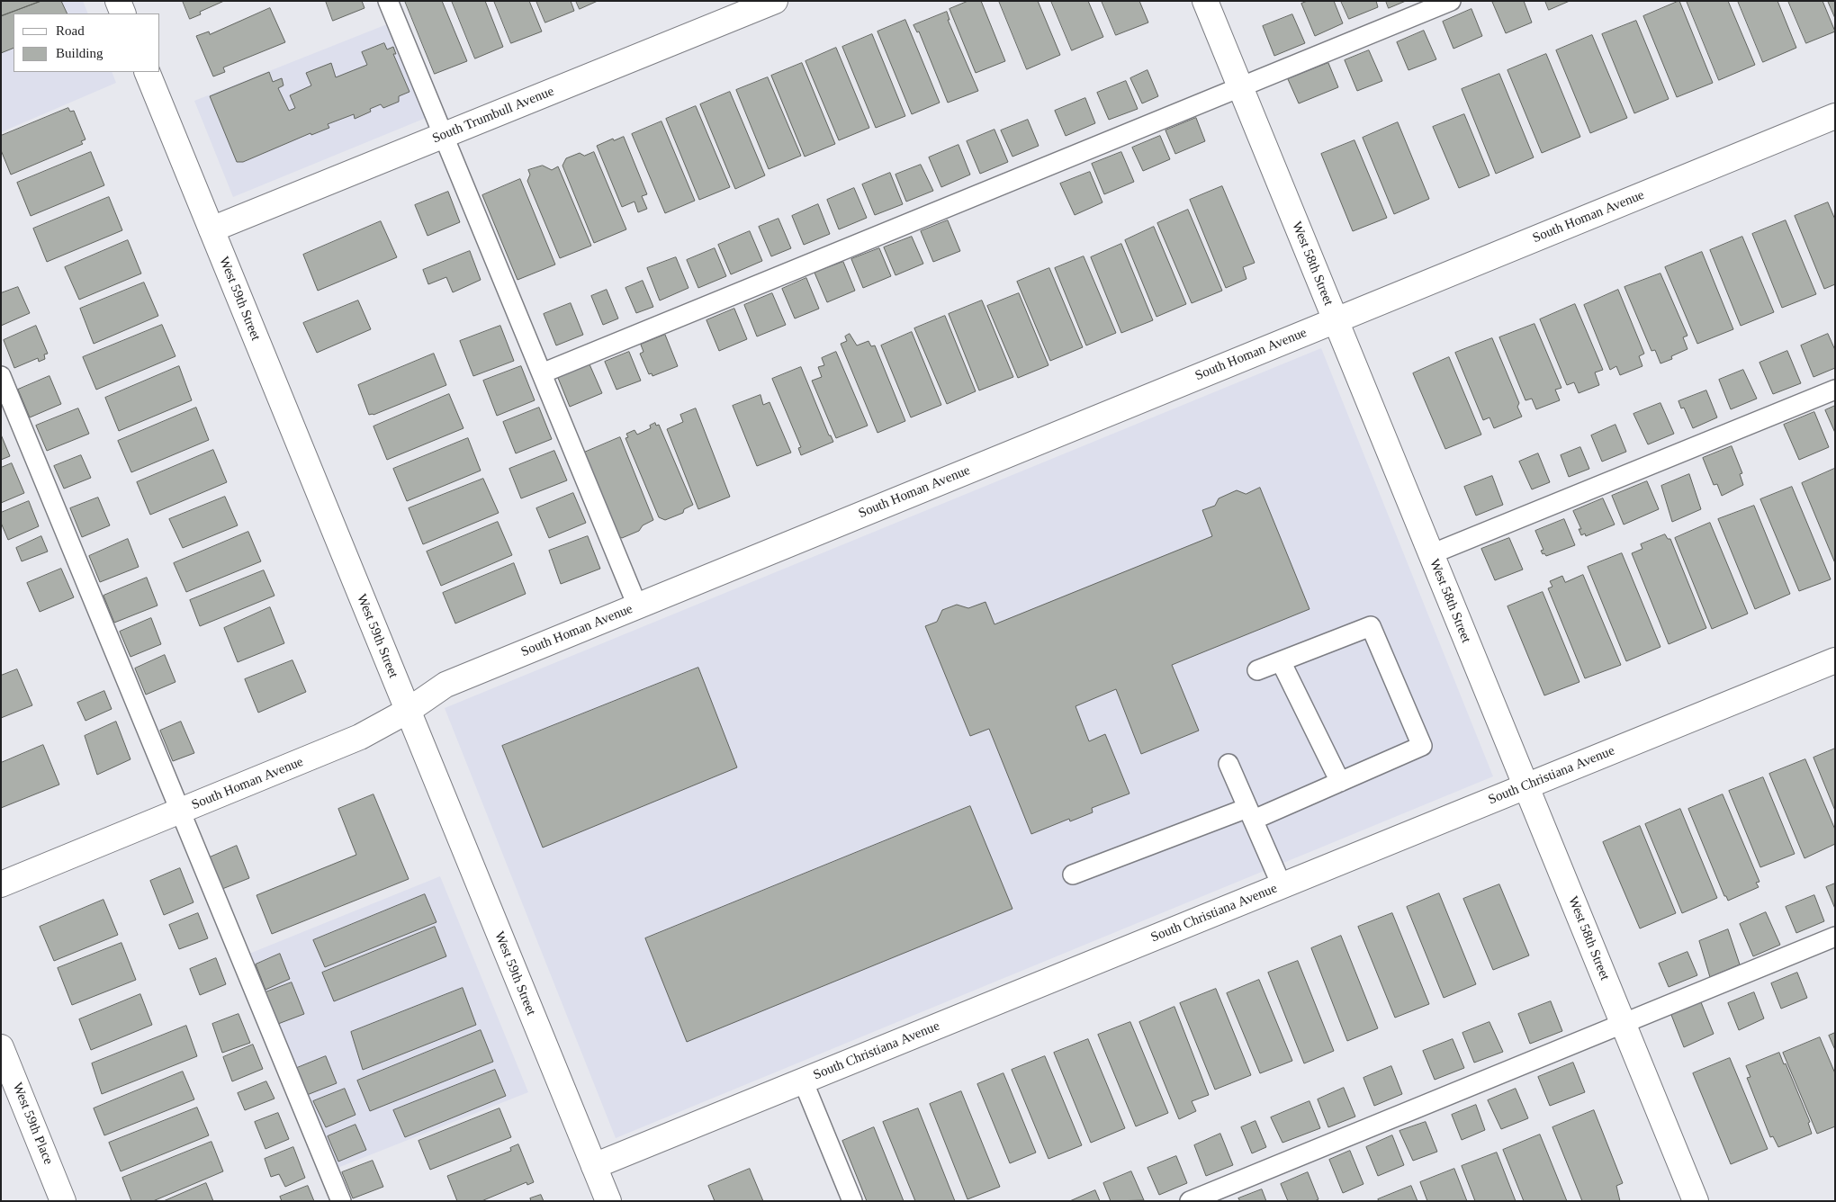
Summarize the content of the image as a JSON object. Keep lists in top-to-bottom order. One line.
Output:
{"streets":{"street":["South Trumbull Avenue","South Homan Avenue","West 58th Street","West 59th Street","South Christiana Avenue","West 59th Place"]},"crossings":[["South Trumbull Avenue","West 59th Street"],["South Homan Avenue","West 58th Street"],["South Homan Avenue","West 59th Street"],["West 58th Street","South Christiana Avenue"],["West 59th Street","South Christiana Avenue"]],"legend":["Road","Building"]}
